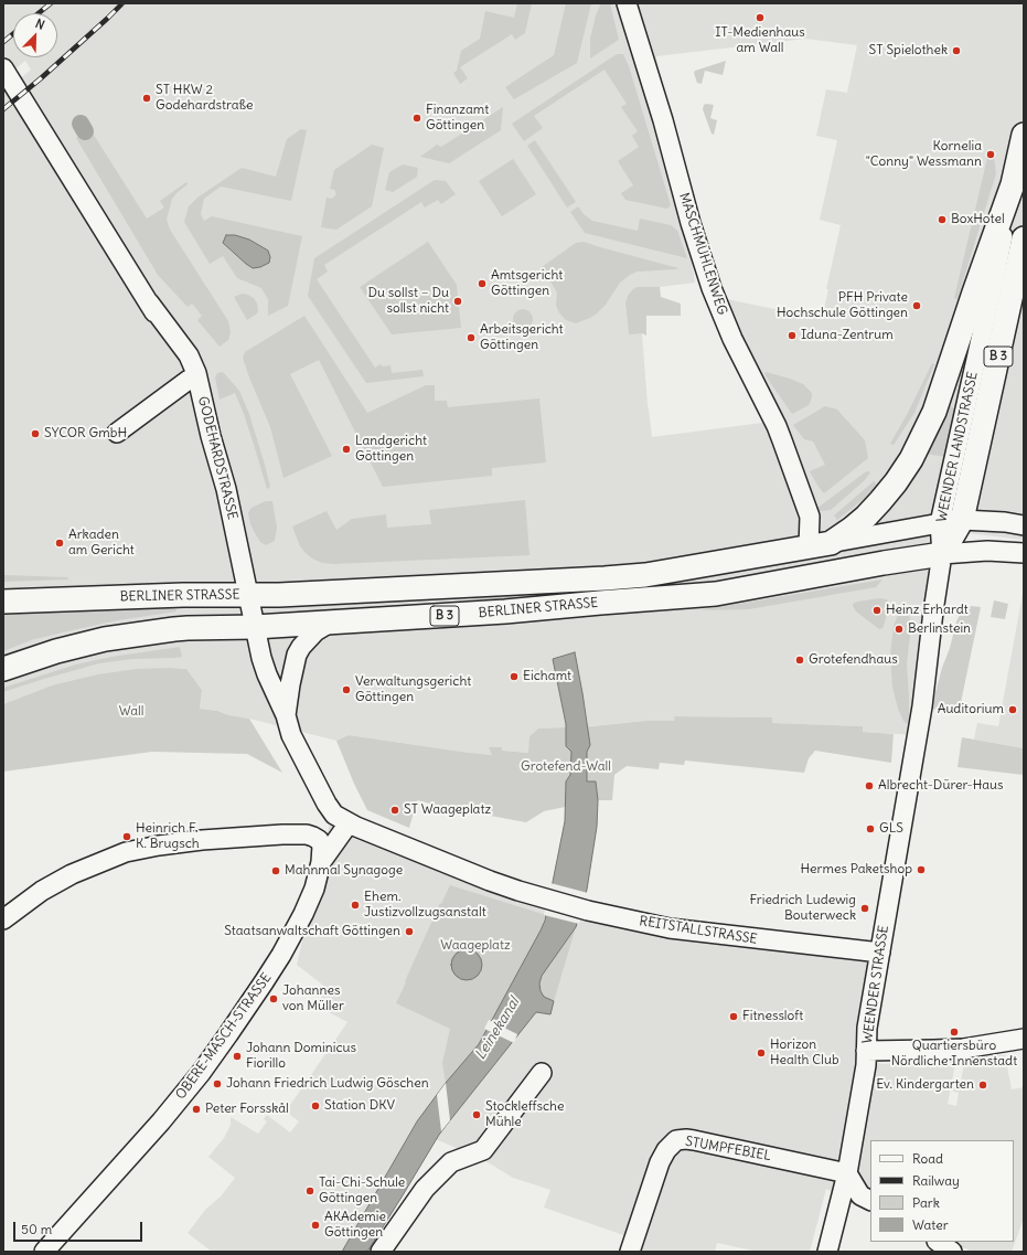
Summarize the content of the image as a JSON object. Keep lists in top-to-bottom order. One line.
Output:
{"streets":{"main road":["B 3","WEENDER LANDSTRASSE","BERLINER STRASSE"],"street":["MASCHMÜHLENWEG","GODEHARDSTRASSE","REITSTALLSTRASSE","WEENDER STRASSE","OBERE-MASCH-STRASSE","STUMPFEBIEL"]},"crossings":[["MASCHMÜHLENWEG","BERLINER STRASSE"],["WEENDER LANDSTRASSE","BERLINER STRASSE"],["WEENDER LANDSTRASSE","WEENDER STRASSE"],["GODEHARDSTRASSE","BERLINER STRASSE"],["REITSTALLSTRASSE","WEENDER STRASSE"],["REITSTALLSTRASSE","OBERE-MASCH-STRASSE"],["WEENDER STRASSE","STUMPFEBIEL"]],"water":["Leinekanal"],"parks":["Wall","Grotefend-Wall","Waageplatz"],"places":["IT-Medienhaus am Wall","ST Spielothek","ST HKW 2 Godehardstraße","Finanzamt Göttingen","Kornelia \"Conny\" Wessmann","BoxHotel","Amtsgericht Göttingen","Du sollst – Du sollst nicht","PFH Private Hochschule Göttingen","Iduna-Zentrum","Arbeitsgericht Göttingen","SYCOR GmbH","Landgericht Göttingen","Arkaden am Gericht","Heinz Erhardt","Berlinstein","Grotefendhaus","Eichamt","Verwaltungsgericht Göttingen","Auditorium","Albrecht-Dürer-Haus","ST Waageplatz","GLS","Heinrich F. K. Brugsch","Hermes Paketshop","Mahnmal Synagoge","Ehem. Justizvollzugsanstalt","Friedrich Ludewig Bouterweck","Staatsanwaltschaft Göttingen","Johannes von Müller","Fitnessloft","Quartiersbüro Nördliche Innenstadt","Horizon Health Club","Johann Dominicus Fiorillo","Johann Friedrich Ludwig Göschen","Ev. Kindergarten","Station DKV","Peter Forsskål","Stockleffsche Mühle","Tai-Chi-Schule Göttingen","AKAdemie Göttingen"],"legend":["Road","Railway","Park","Water"],"scale_bar":"50 m","north":"top right"}
